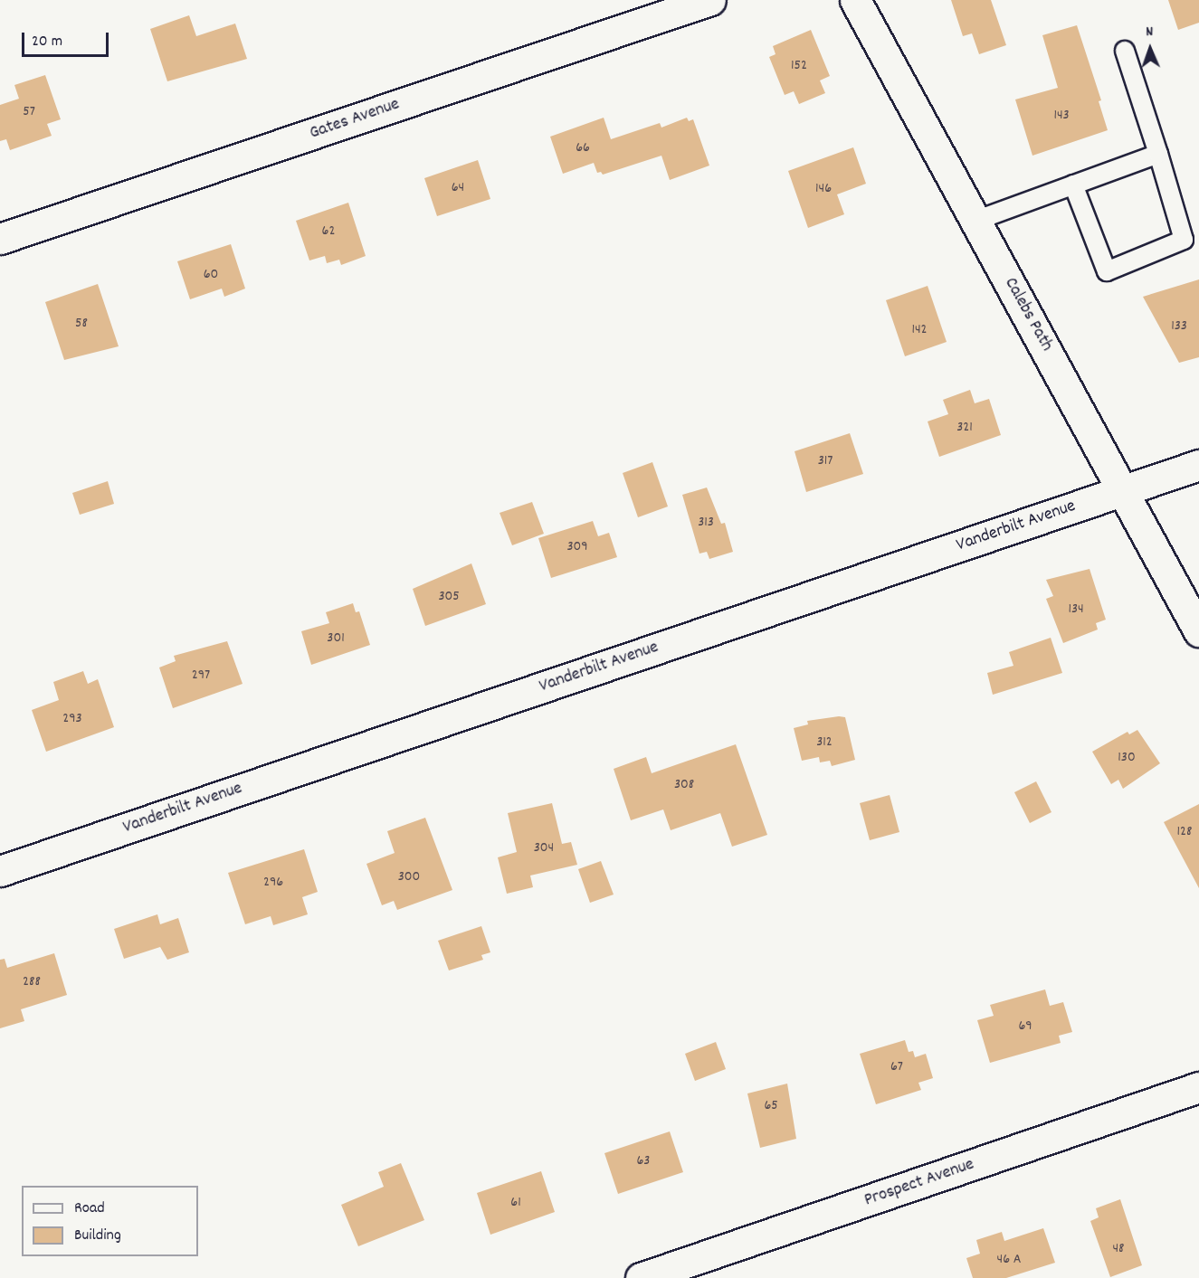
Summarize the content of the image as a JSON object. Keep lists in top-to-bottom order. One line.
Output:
{"streets":{"street":["Gates Avenue","Calebs Path","Vanderbilt Avenue","Prospect Avenue"]},"crossings":[["Calebs Path","Vanderbilt Avenue"]],"house_numbers":["152","57","143","66","64","146","62","60","58","133","142","321","317","313","309","305","134","301","297","293","312","130","308","128","304","300","296","288","69","67","65","63","61","48","46 A"],"legend":["Road","Building"],"scale_bar":"20 m","north":"top"}
